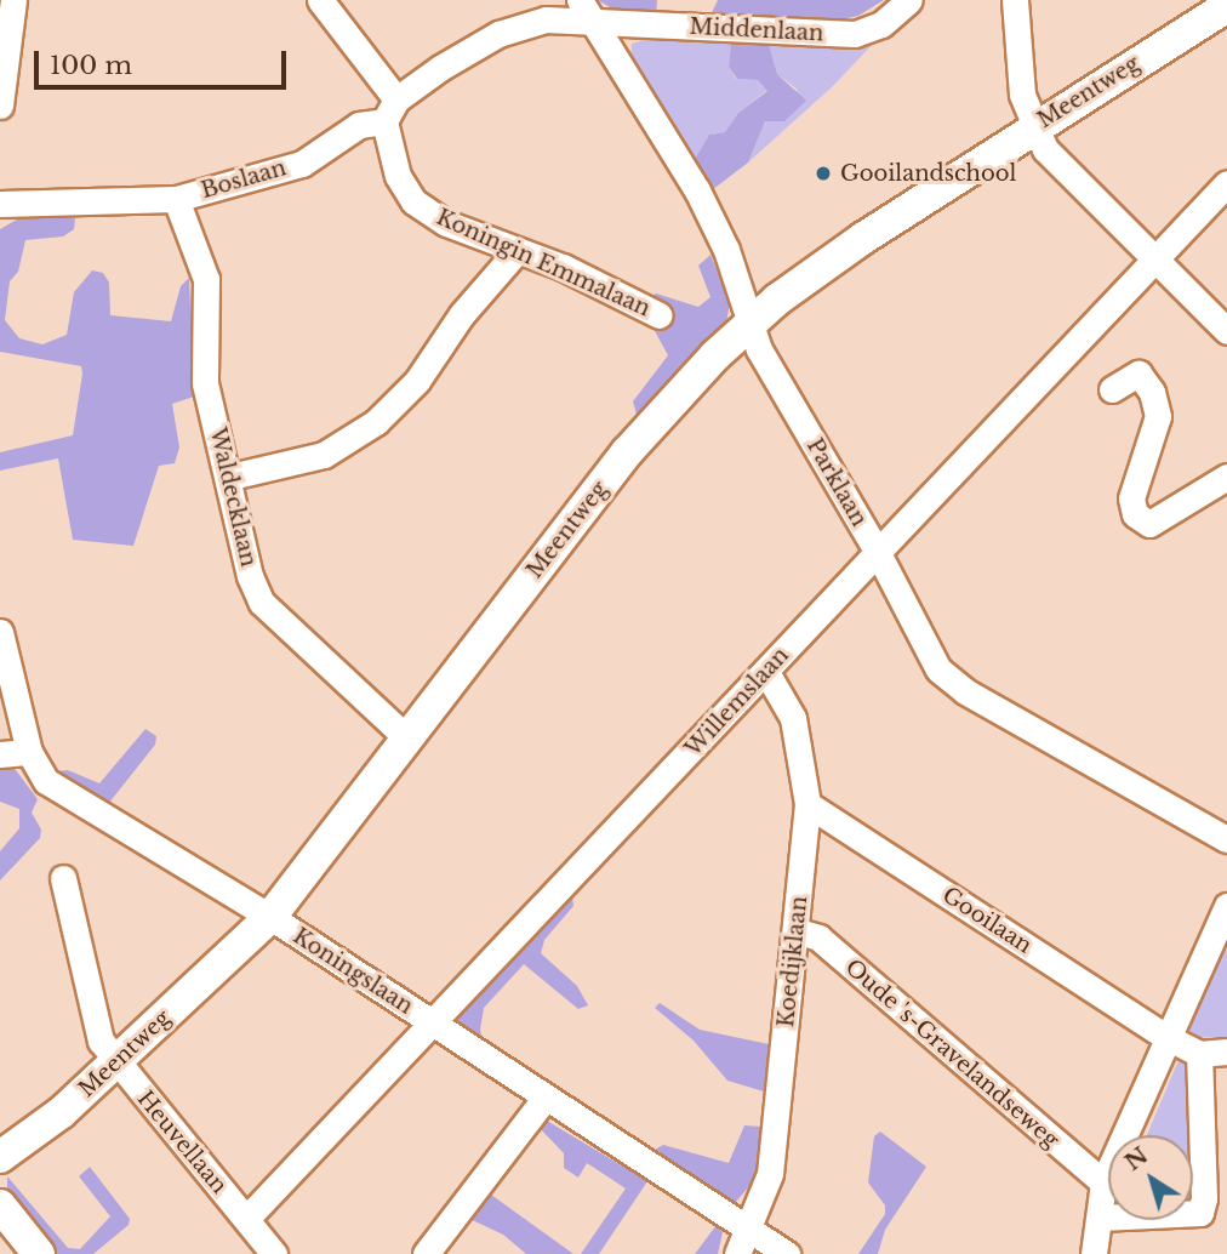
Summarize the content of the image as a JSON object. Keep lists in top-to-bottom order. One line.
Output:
{"streets":{"main road":["Meentweg"],"street":["Middenlaan","Boslaan","Koningin Emmalaan","Parklaan","Waldecklaan","Willemslaan","Gooilaan","Koedijklaan","Koningslaan","Oude 's-Gravelandseweg","Heuvellaan"]},"crossings":[["Middenlaan","Boslaan"],["Middenlaan","Parklaan"],["Meentweg","Parklaan"],["Meentweg","Waldecklaan"],["Meentweg","Koningslaan"],["Meentweg","Heuvellaan"],["Boslaan","Koningin Emmalaan"],["Boslaan","Parklaan"],["Boslaan","Waldecklaan"],["Parklaan","Willemslaan"],["Willemslaan","Koedijklaan"],["Willemslaan","Koningslaan"],["Willemslaan","Heuvellaan"],["Gooilaan","Koedijklaan"],["Koedijklaan","Koningslaan"],["Koedijklaan","Oude 's-Gravelandseweg"]],"places":["Gooilandschool"],"scale_bar":"100 m","north":"top left"}
